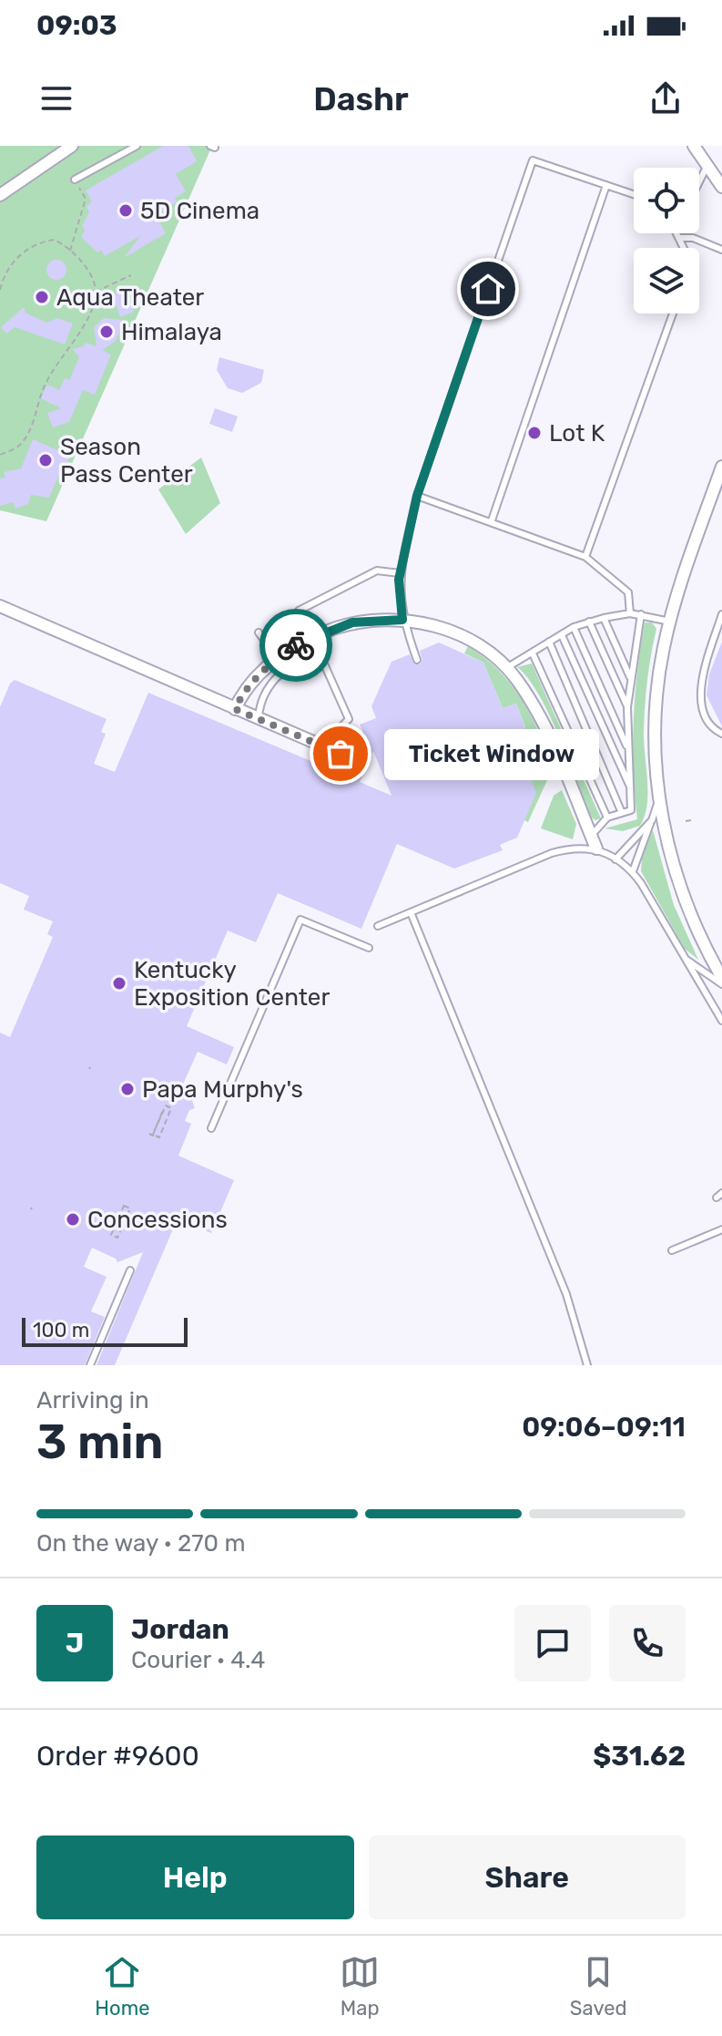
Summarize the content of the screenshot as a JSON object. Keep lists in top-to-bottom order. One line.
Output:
{"places":["5D Cinema","Aqua Theater","Himalaya","Lot K","Season Pass Center","Ticket Window","Kentucky Exposition Center","Papa Murphy's","Concessions"],"scale_bar":"100 m","page":{"status":"09:03","header":"Dashr","bubble":"Ticket Window","scale":"100 m","heading":["3 min","Arriving in","09:06–09:11"],"panel":["Jordan","Courier · 4.4","Order #9600","$31.62"],"bar":"On the way · 270 m","round":"J","buttons":["Help","Share"],"tabs":["Home","Map","Saved"]}}
